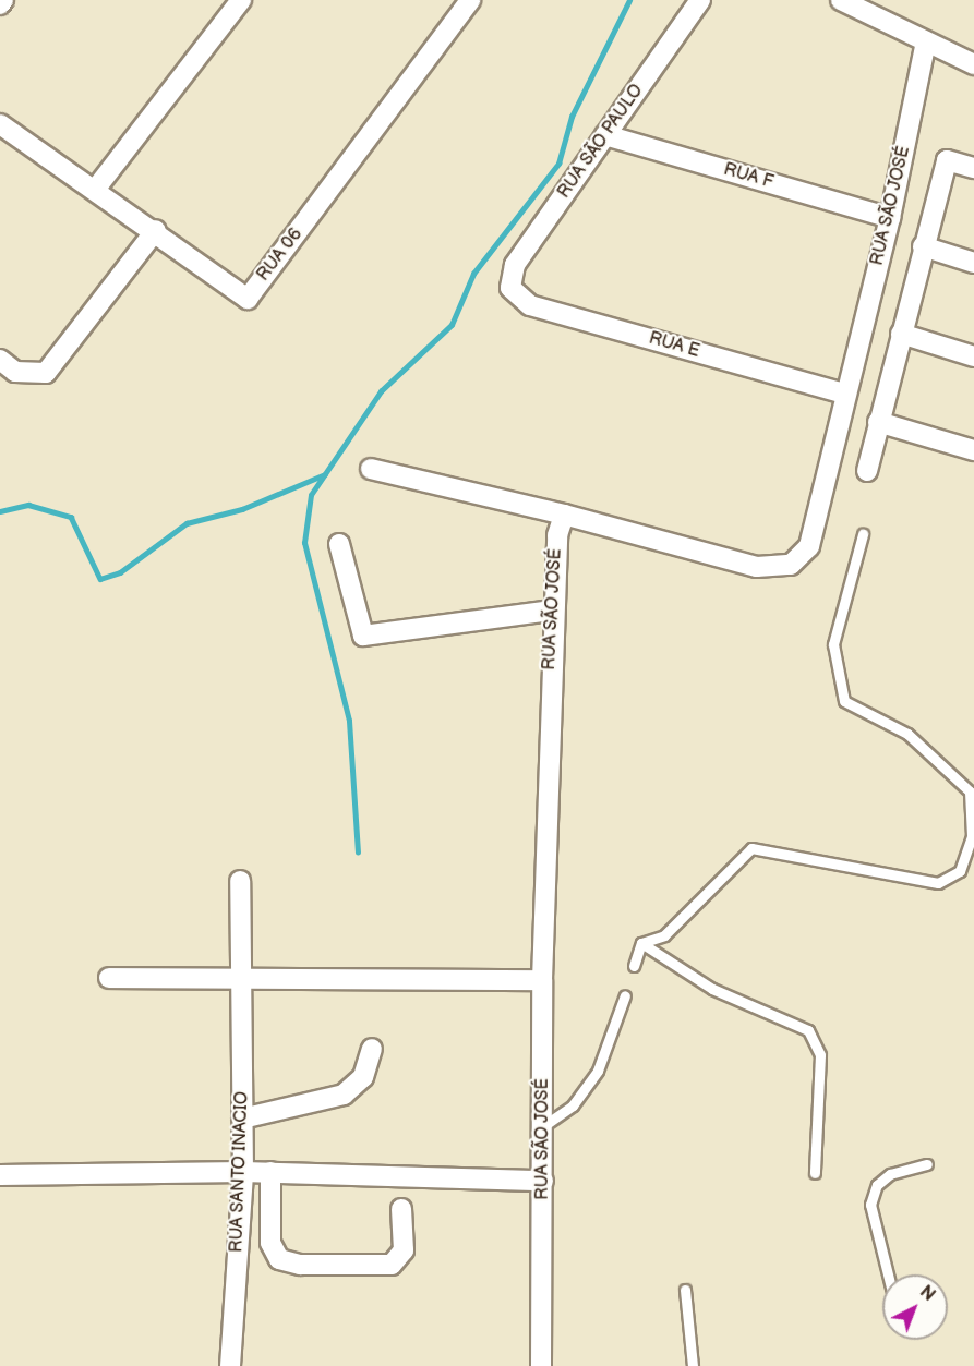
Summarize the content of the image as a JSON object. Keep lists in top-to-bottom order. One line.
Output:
{"streets":{"street":["RUA SÃO PAULO","RUA F","RUA SÃO JOSÉ","RUA 06","RUA E","RUA SANTO INACIO"]},"crossings":[["RUA SÃO PAULO","RUA F"],["RUA SÃO PAULO","RUA E"],["RUA F","RUA SÃO JOSÉ"],["RUA SÃO JOSÉ","RUA E"]],"north":"top right"}
